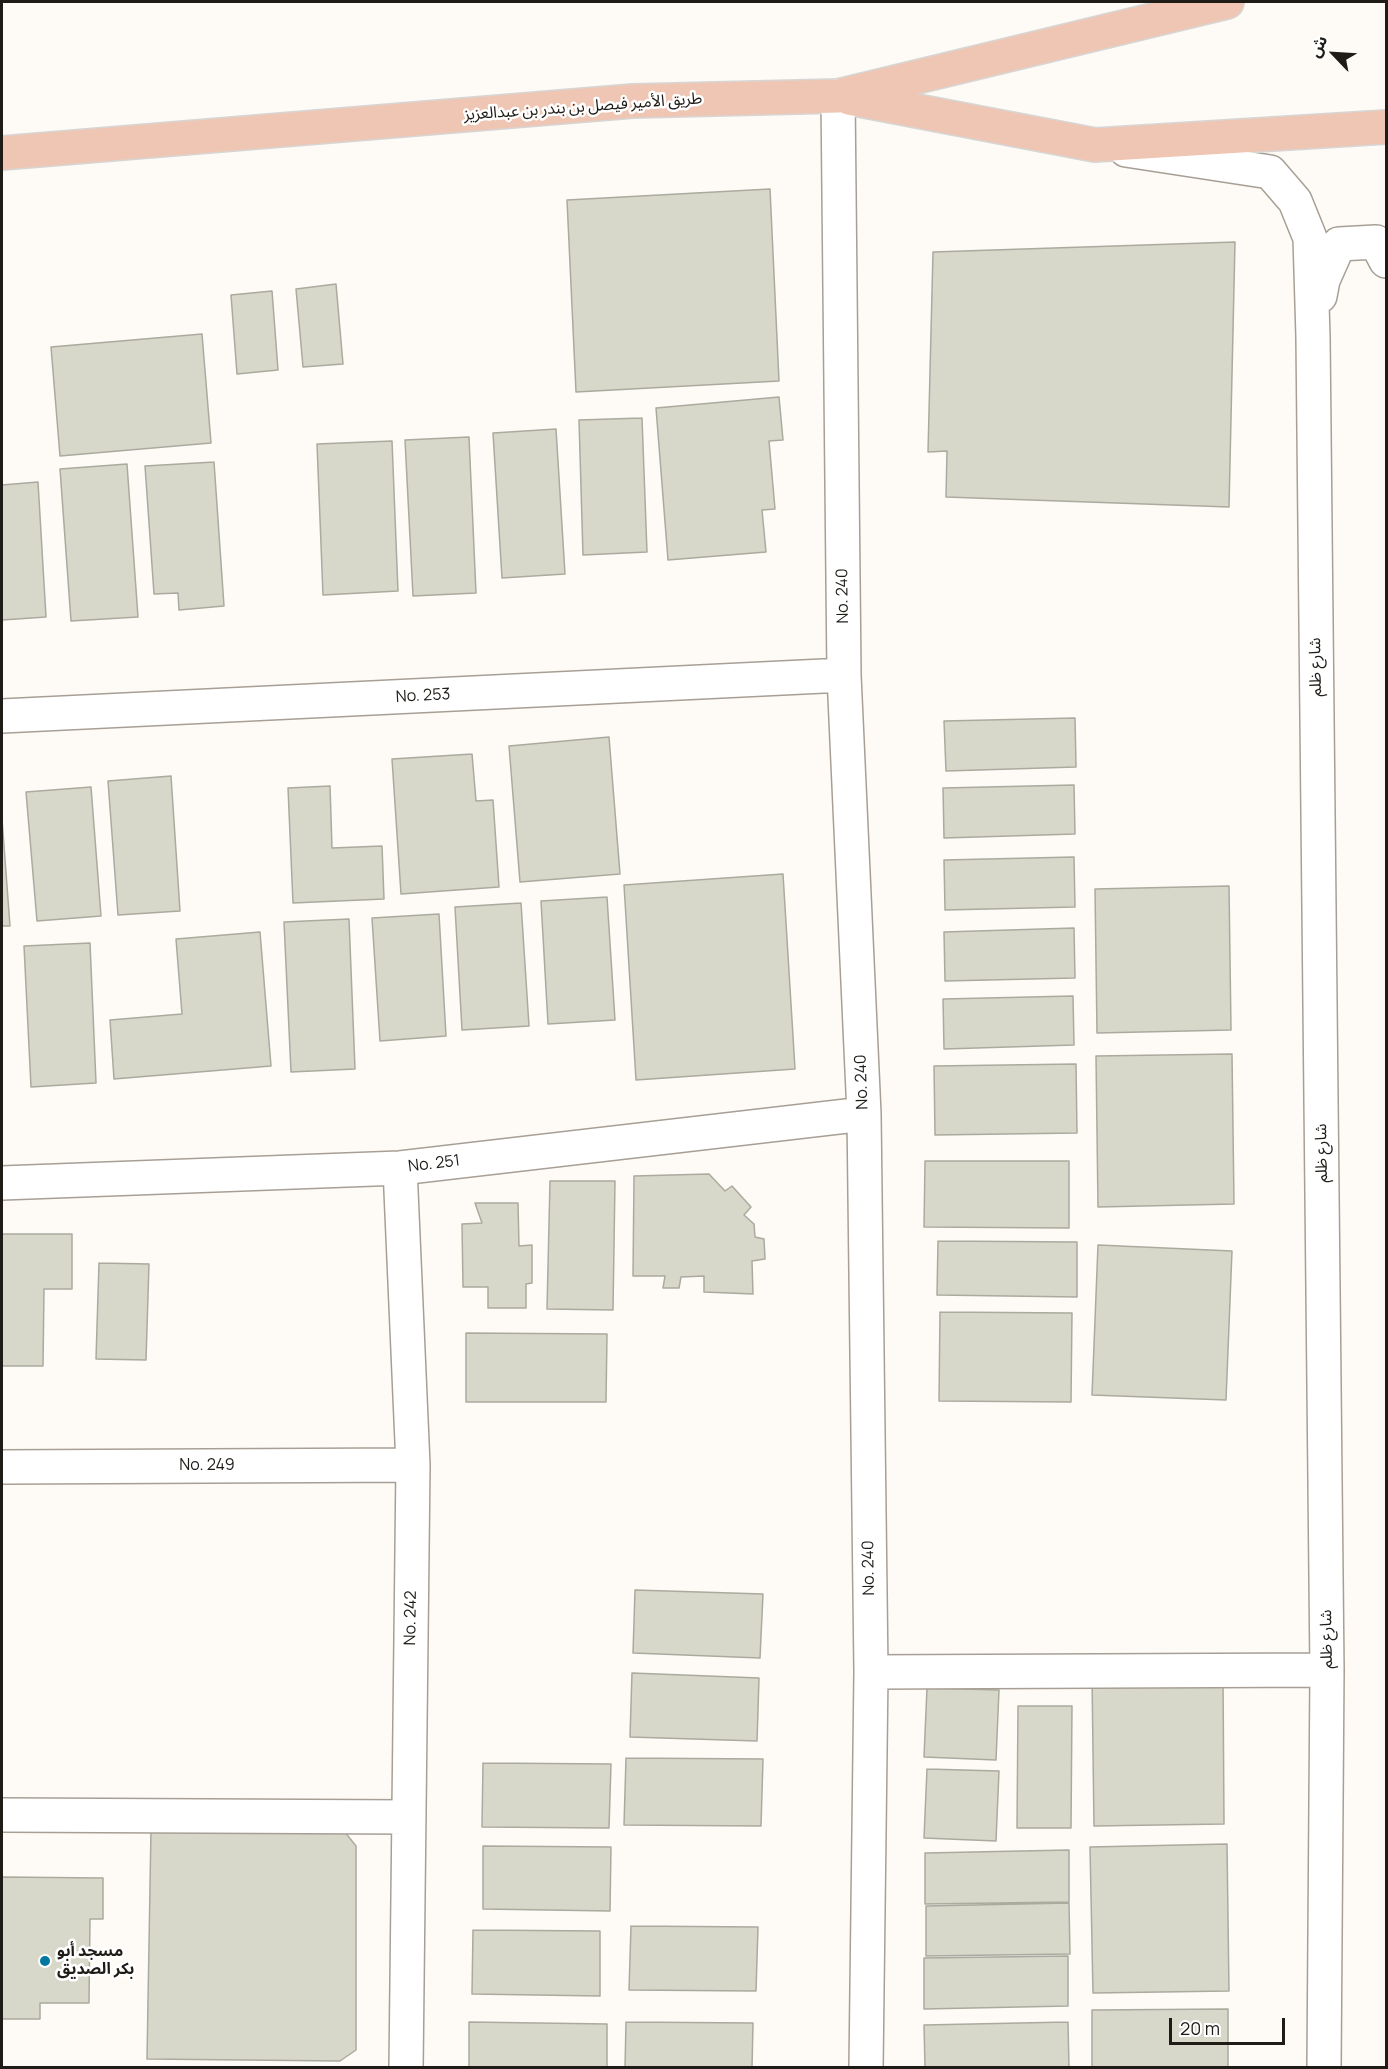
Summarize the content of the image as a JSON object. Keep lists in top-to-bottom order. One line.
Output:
{"streets":{"main road":["طريق الأمير فيصل بن بندر بن عبدالعزيز"],"street":["No. 240","شارع ظلم","No. 253","No. 251","No. 249","No. 242"]},"crossings":[["طريق الأمير فيصل بن بندر بن عبدالعزيز","No. 240"],["No. 240","No. 253"],["No. 240","No. 251"],["No. 251","No. 242"],["No. 249","No. 242"]],"places":["مسجد أبو بكر الصديق"],"scale_bar":"20 m","north":"top left"}
